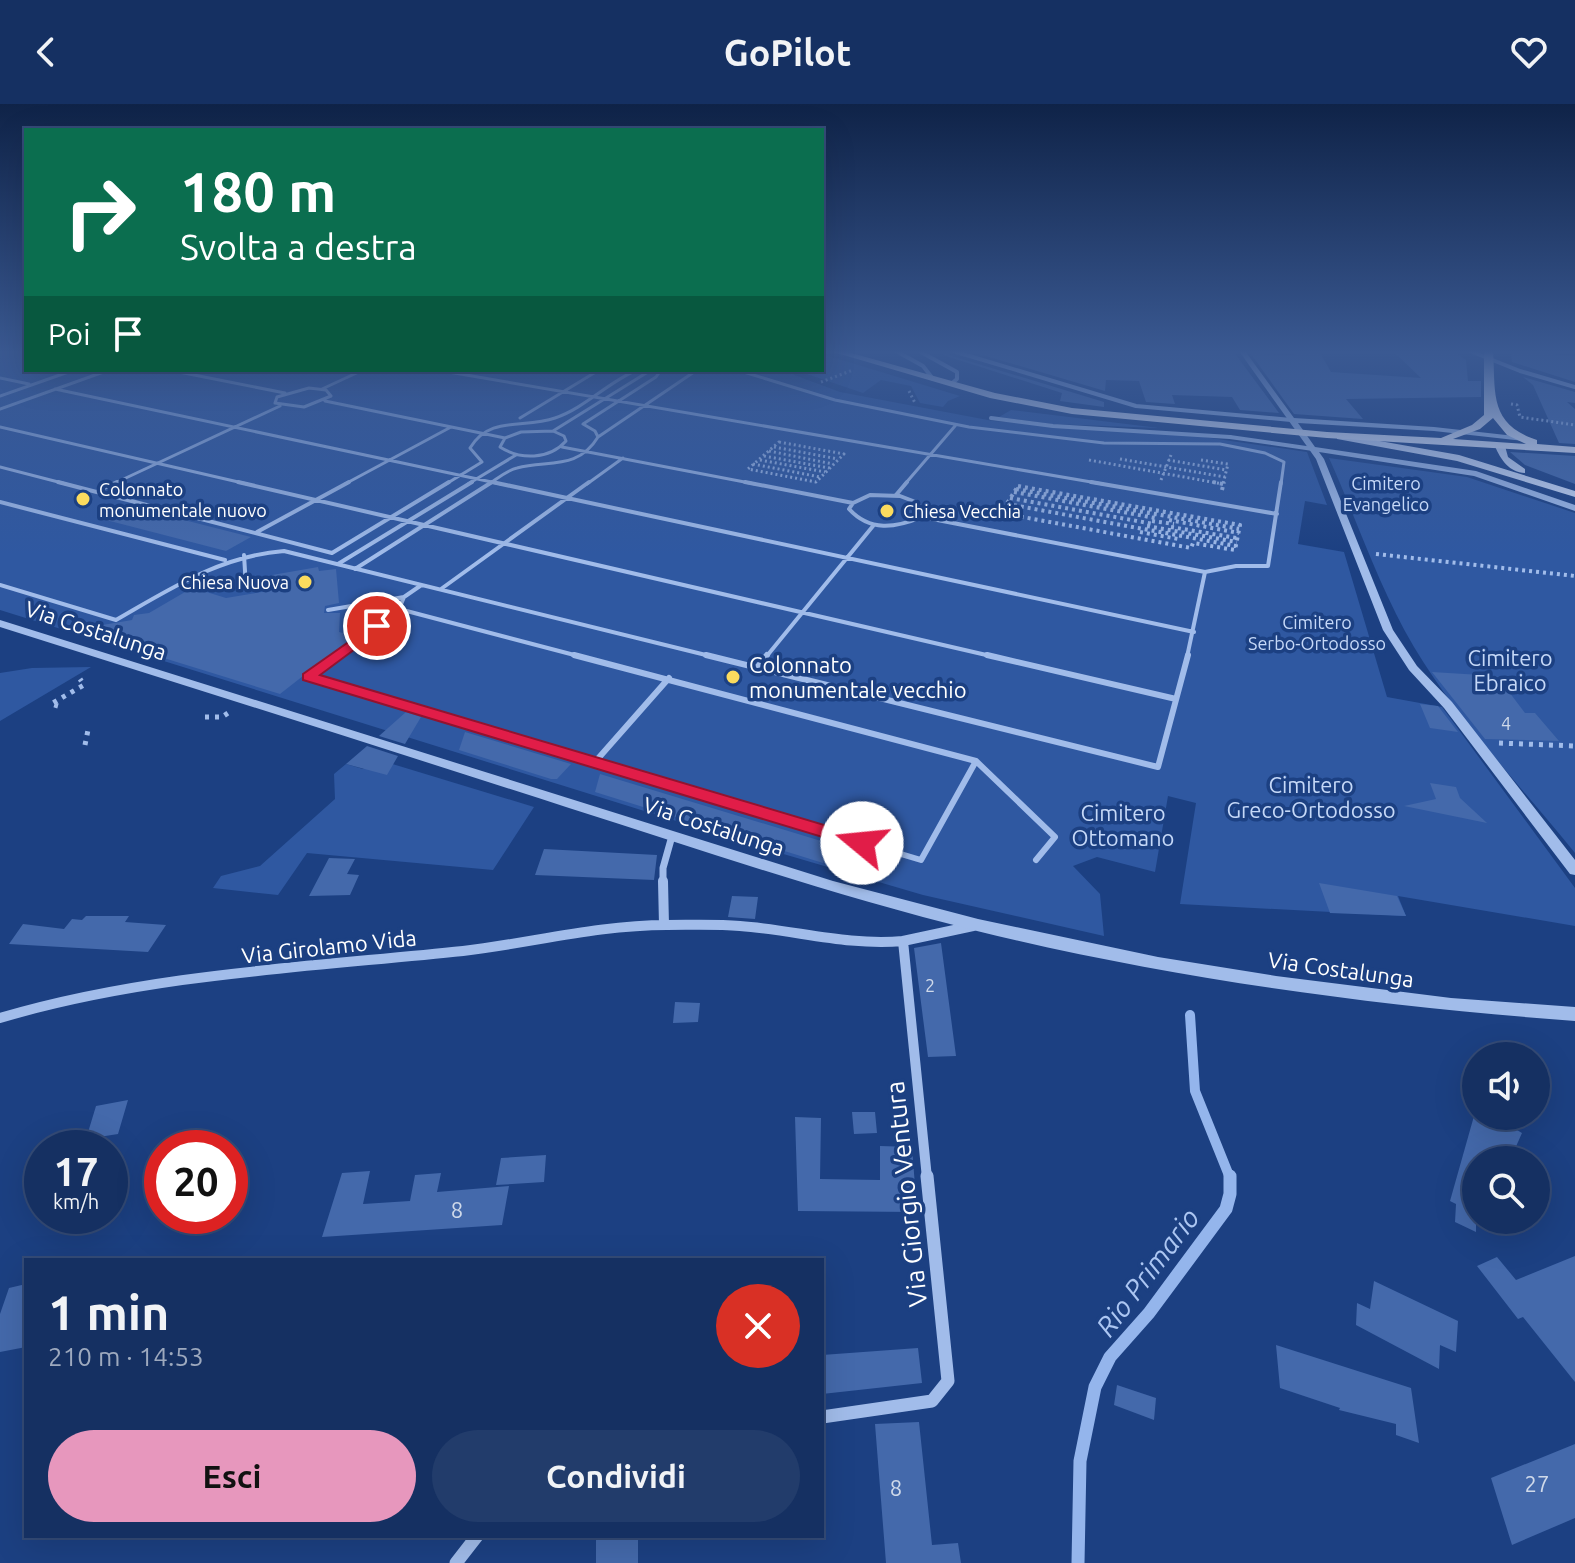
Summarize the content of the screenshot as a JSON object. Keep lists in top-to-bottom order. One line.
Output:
{"streets":{"street":["Via Costalunga","Via Girolamo Vida","Via Giorgio Ventura"]},"crossings":[["Via Girolamo Vida","Via Giorgio Ventura"]],"water":["Rio Primario"],"parks":["Cimitero Evangelico","Cimitero Serbo-Ortodosso","Cimitero Ebraico","Cimitero Greco-Ortodosso","Cimitero Ottomano"],"places":["Colonnato monumentale nuovo","Chiesa Vecchia","Chiesa Nuova","Colonnato monumentale vecchio"],"house_numbers":["4","2","8","27","8"],"page":{"header":"GoPilot","turn":["180 m","Svolta a destra"],"then":"Poi","speed":"17 km/h","limit":"20","heading":["1 min","210 m · 14:53"],"buttons":["Esci","Condividi"]}}
